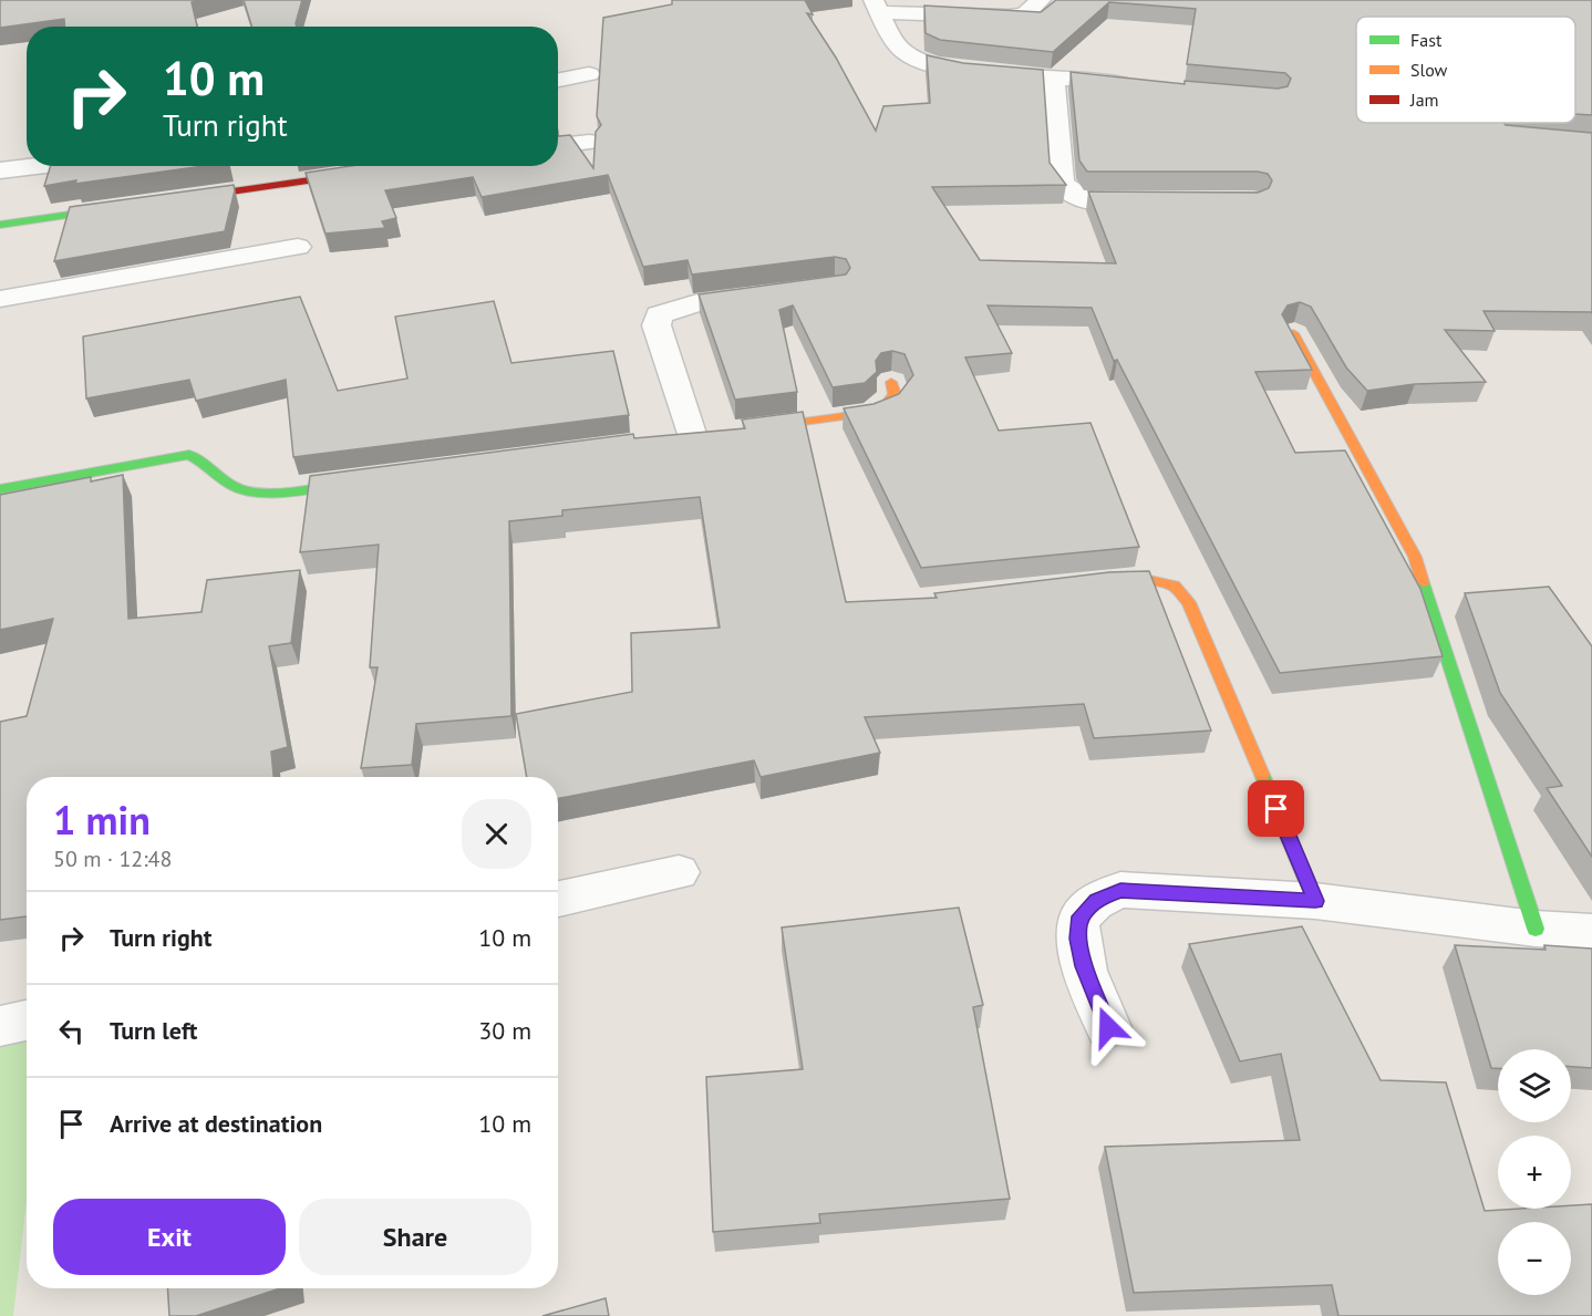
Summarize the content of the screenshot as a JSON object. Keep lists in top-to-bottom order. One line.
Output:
{"legend":["Fast","Slow","Jam"],"page":{"turn":["10 m","Turn right"],"heading":["1 min","50 m · 12:48"],"list":[{"name":"Turn right","value":"10 m"},{"name":"Turn left","value":"30 m"},{"name":"Arrive at destination","value":"10 m"}],"map_buttons":["+","−"],"buttons":["Exit","Share"]}}
